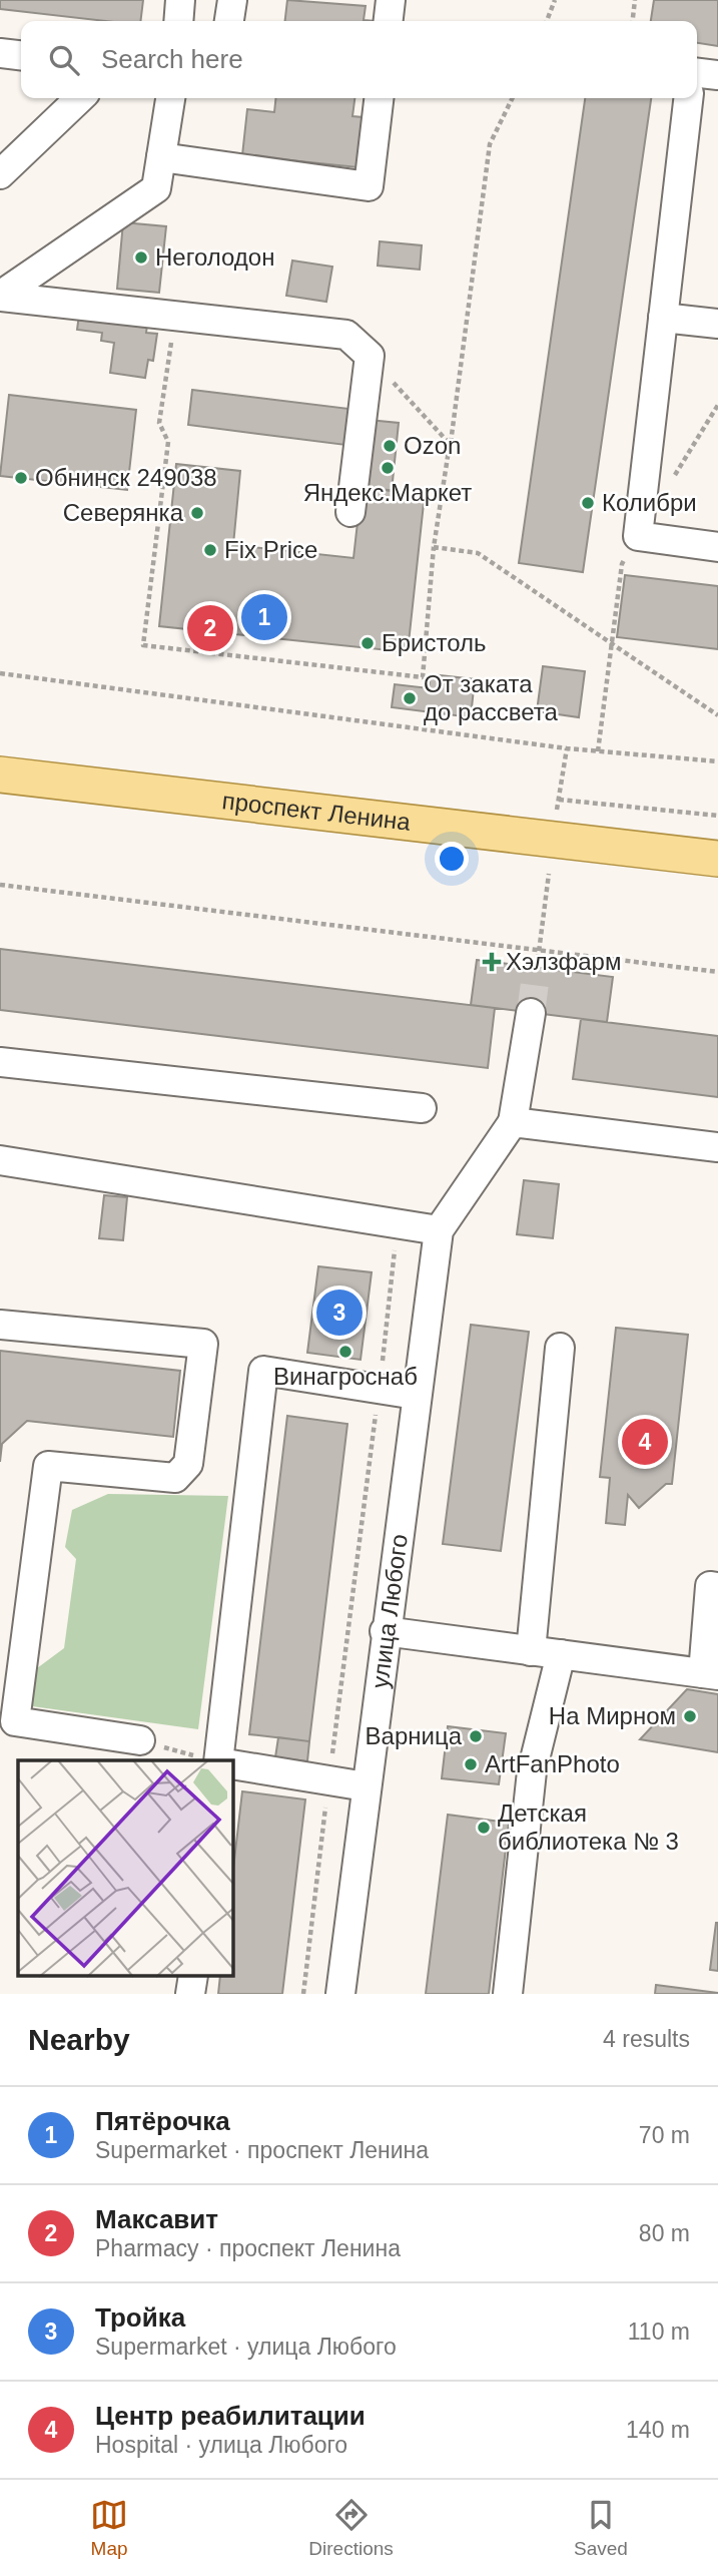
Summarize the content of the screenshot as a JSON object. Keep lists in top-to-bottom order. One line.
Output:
{"streets":{"main road":["проспект Ленина"],"street":["улица Любого"]},"places":{"other":["Неголодон","Ozon","Яндекс.Маркет","Обнинск 249038","Колибри","Северянка","Fix Price","Бристоль","От заката до рассвета","Винагроснаб","На Мирном","Варница","ArtFanPhoto","Детская библиотека № 3"],"health":["Хэлзфарм"]},"page":{"search":"Search here","pins":["1","2","3","4"],"heading":["Nearby","4 results"],"list":[{"mark":"1","name":"Пятёрочка","note":"Supermarket · проспект Ленина","value":"70 m"},{"mark":"2","name":"Максавит","note":"Pharmacy · проспект Ленина","value":"80 m"},{"mark":"3","name":"Тройка","note":"Supermarket · улица Любого","value":"110 m"},{"mark":"4","name":"Центр реабилитации","note":"Hospital · улица Любого","value":"140 m"}],"nav":["Map","Directions","Saved"]}}
